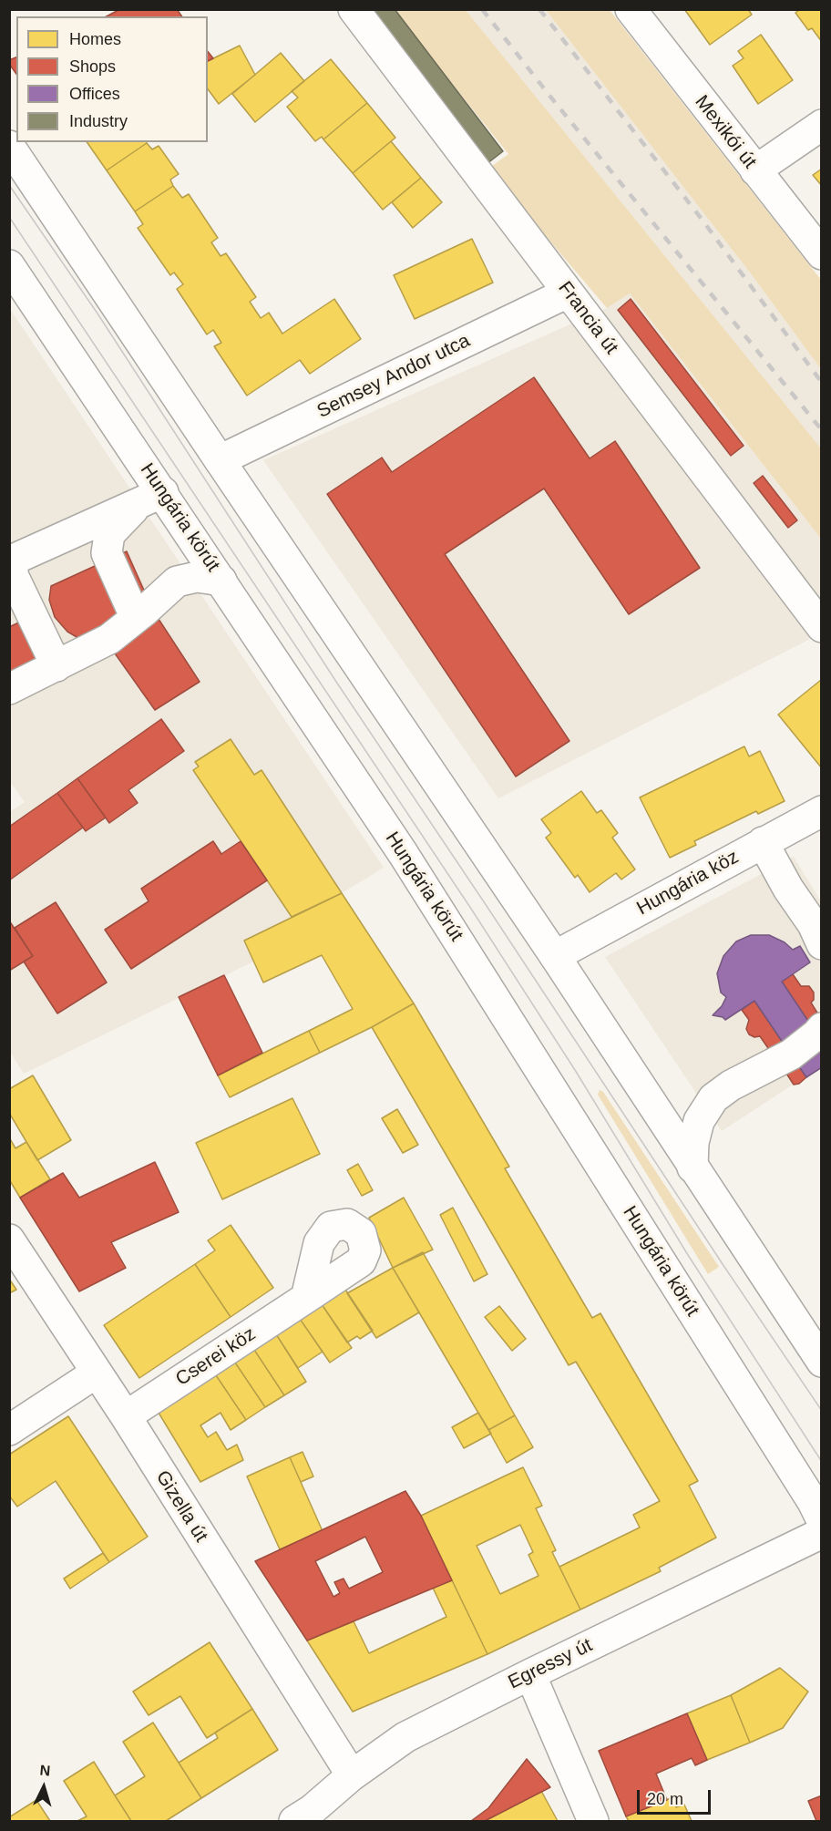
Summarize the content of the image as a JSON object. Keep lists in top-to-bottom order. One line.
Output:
{"streets":{"street":["Mexikói út","Francia út","Semsey Andor utca","Hungária körút","Hungária köz","Cserei köz","Gizella út","Egressy út"]},"crossings":[["Francia út","Semsey Andor utca"],["Cserei köz","Gizella út"],["Gizella út","Egressy út"]],"legend":["Homes","Shops","Offices","Industry"],"scale_bar":"20 m","north":"top"}
